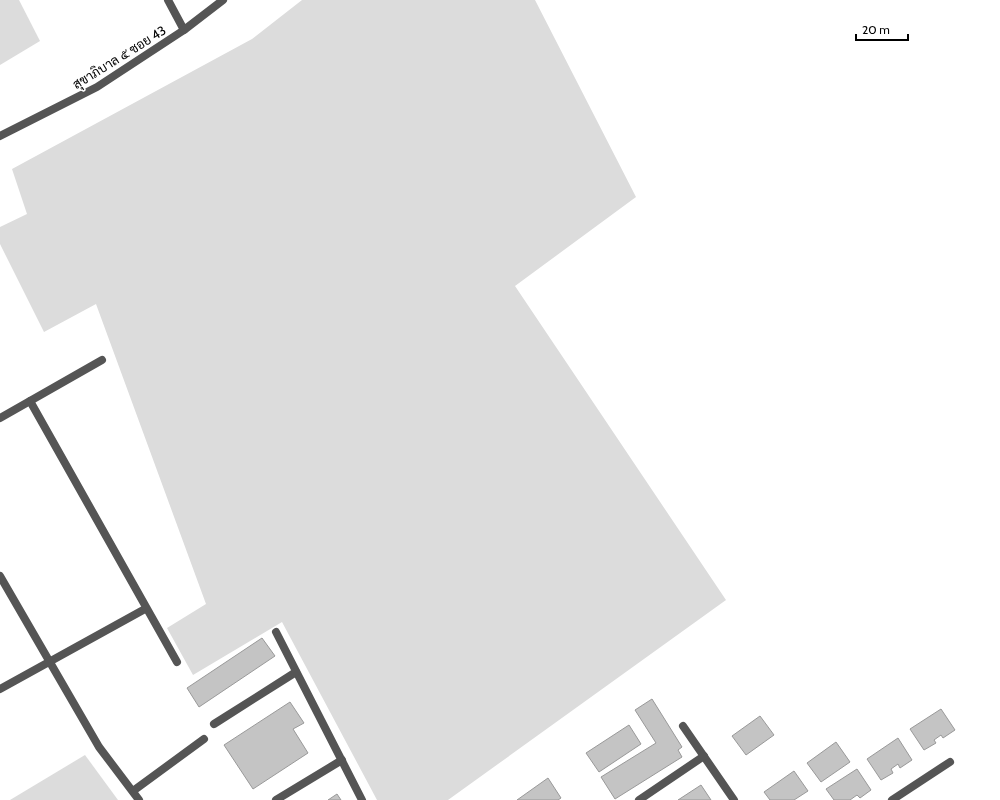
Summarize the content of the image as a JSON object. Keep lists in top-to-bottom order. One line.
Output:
{"streets":{"street":["สุขาภิบาล ๕ ซอย 43"]},"scale_bar":"20 m"}
